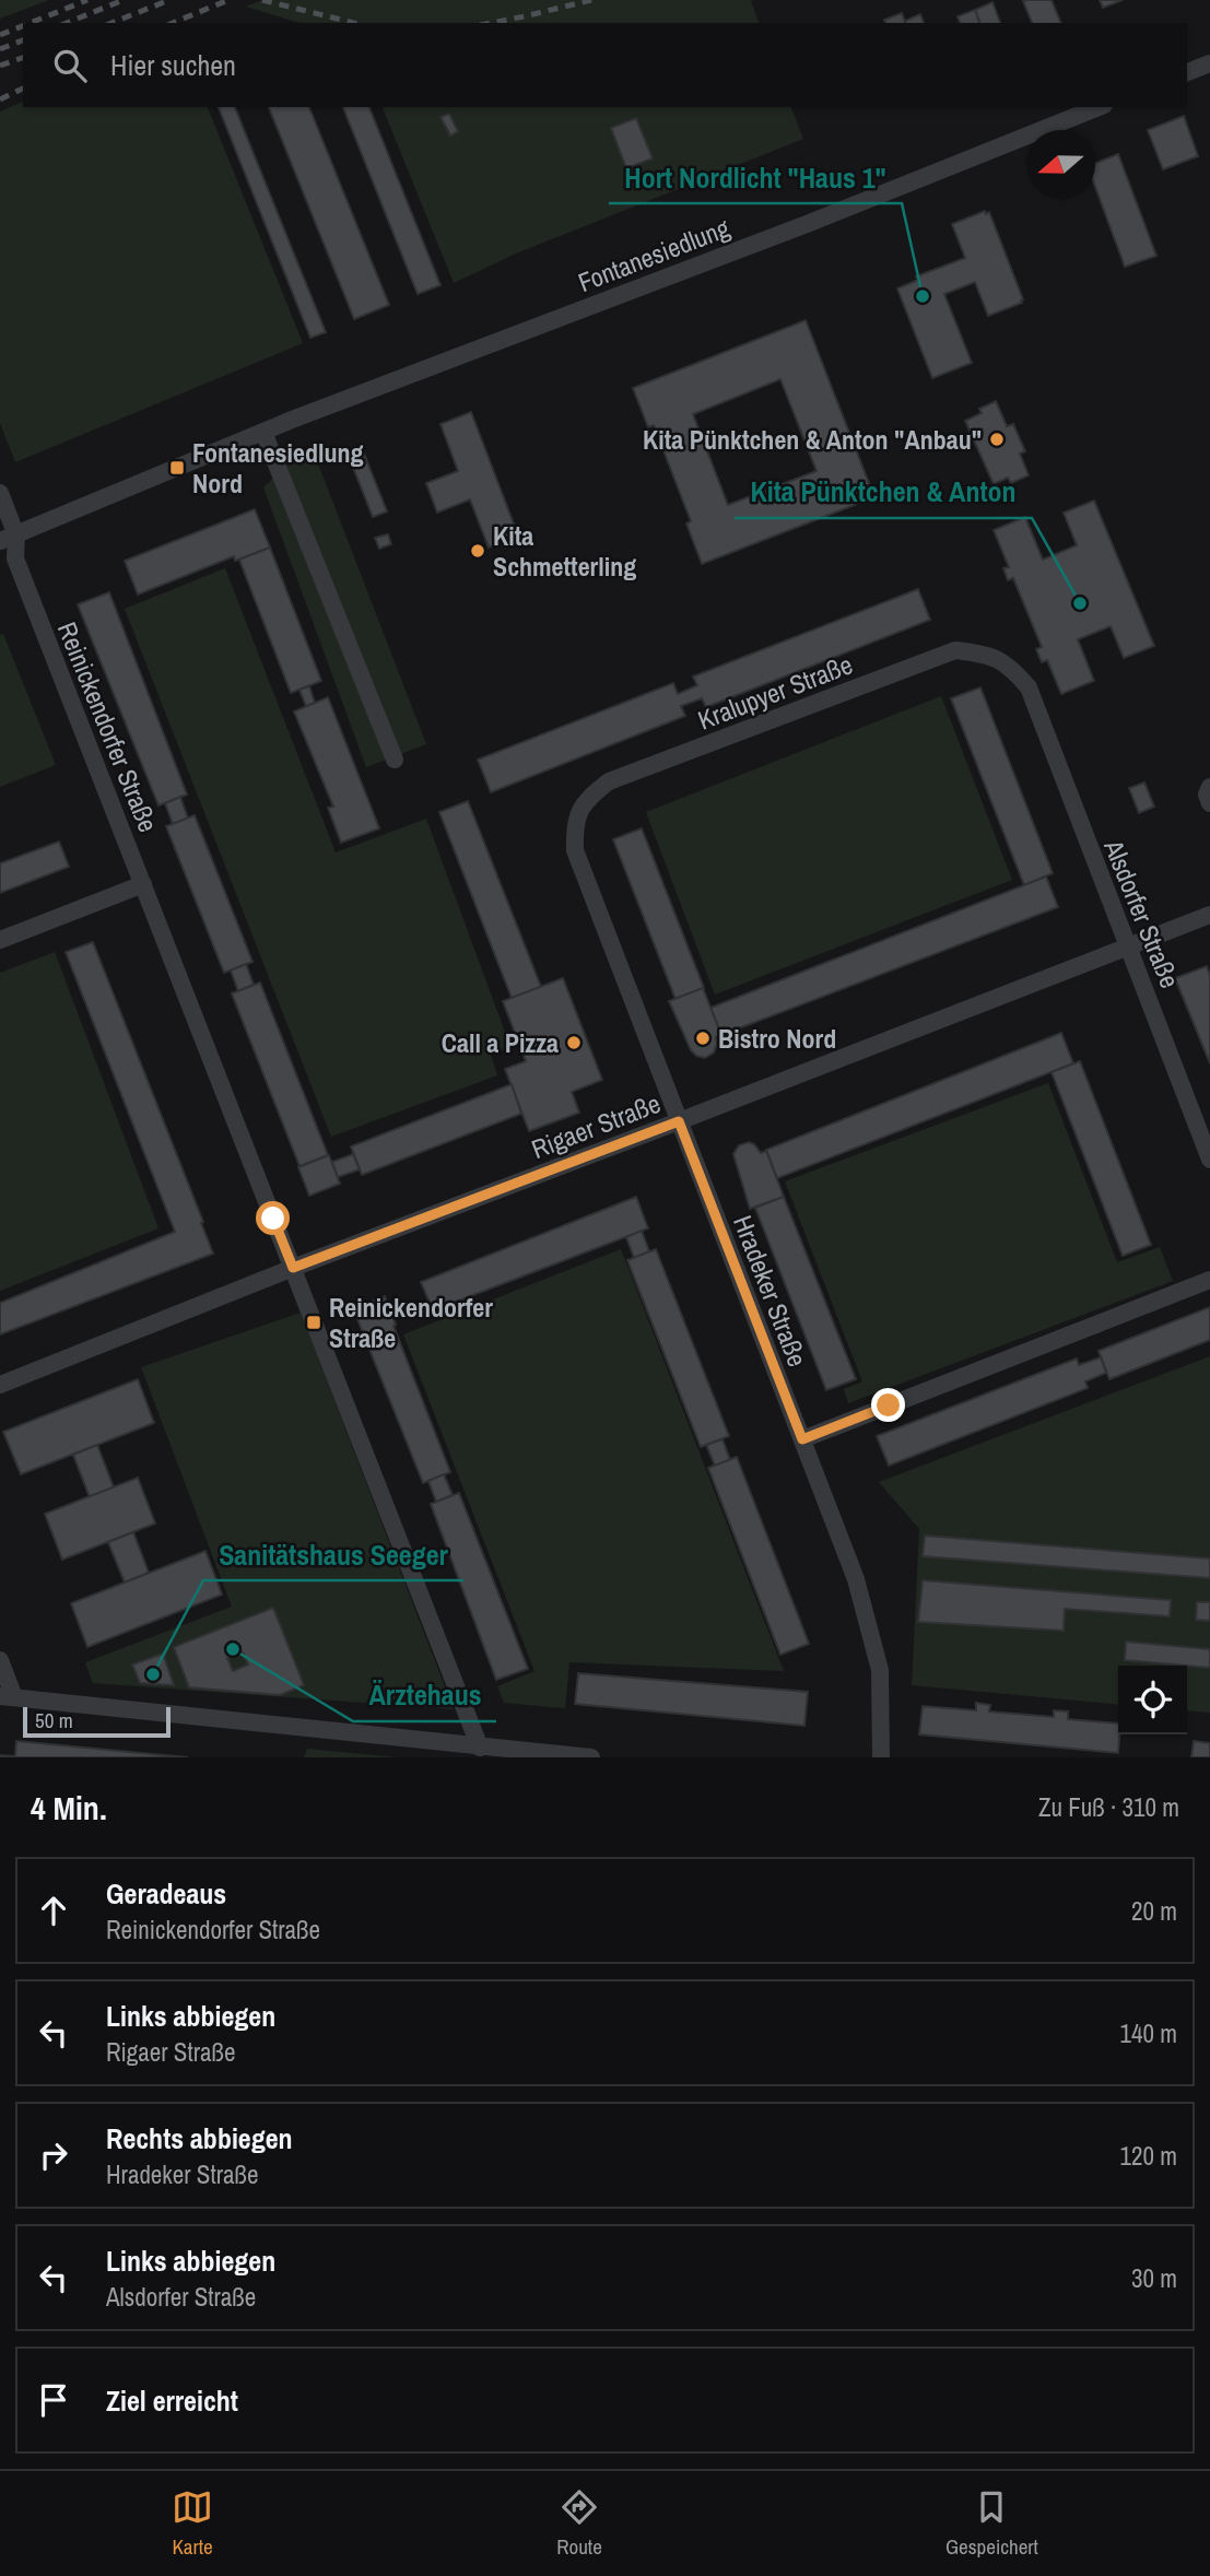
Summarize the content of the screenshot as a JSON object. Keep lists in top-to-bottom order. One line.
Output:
{"streets":{"street":["Fontanesiedlung","Kralupyer Straße","Reinickendorfer Straße","Alsdorfer Straße","Rigaer Straße","Hradeker Straße"]},"crossings":[["Fontanesiedlung","Reinickendorfer Straße"],["Kralupyer Straße","Alsdorfer Straße"],["Kralupyer Straße","Hradeker Straße"],["Reinickendorfer Straße","Rigaer Straße"],["Alsdorfer Straße","Rigaer Straße"],["Rigaer Straße","Hradeker Straße"]],"places":{"other":["Hort Nordlicht \"Haus 1\"","Kita Pünktchen & Anton \"Anbau\"","Kita Schmetterling","Kita Pünktchen & Anton","Bistro Nord","Call a Pizza","Ärztehaus","Sanitätshaus Seeger"],"transit":["Fontanesiedlung Nord","Reinickendorfer Straße"]},"scale_bar":"50 m","north":"left","page":{"search":"Hier suchen","scale":"50 m","heading":["4 Min.","Zu Fuß · 310 m"],"list":[["Geradeaus","Reinickendorfer Straße","20 m"],["Links abbiegen","Rigaer Straße","140 m"],["Rechts abbiegen","Hradeker Straße","120 m"],["Links abbiegen","Alsdorfer Straße","30 m"],"Ziel erreicht"],"nav":["Karte","Route","Gespeichert"]}}
